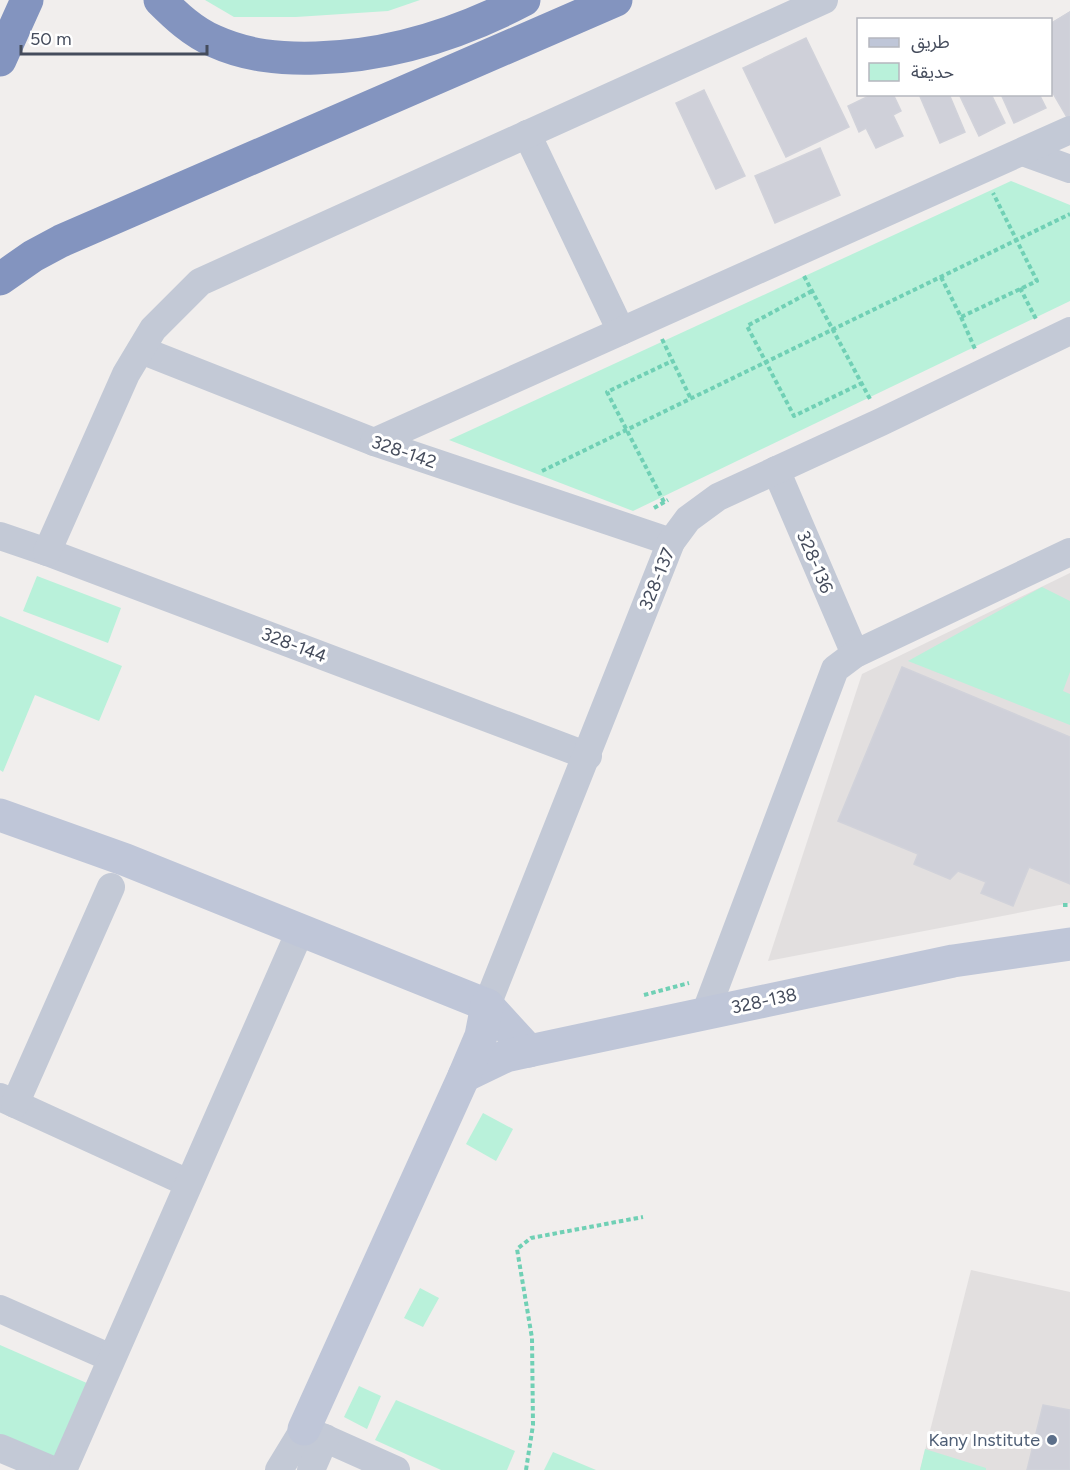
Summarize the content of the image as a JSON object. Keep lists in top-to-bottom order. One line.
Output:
{"streets":{"street":["328-142","328-136","328-137","328-144","328-138"]},"crossings":[["328-142","328-137"],["328-136","328-137"],["328-137","328-144"]],"places":["Kany Institute"],"legend":["طريق","حديقة"],"scale_bar":"50 m"}
